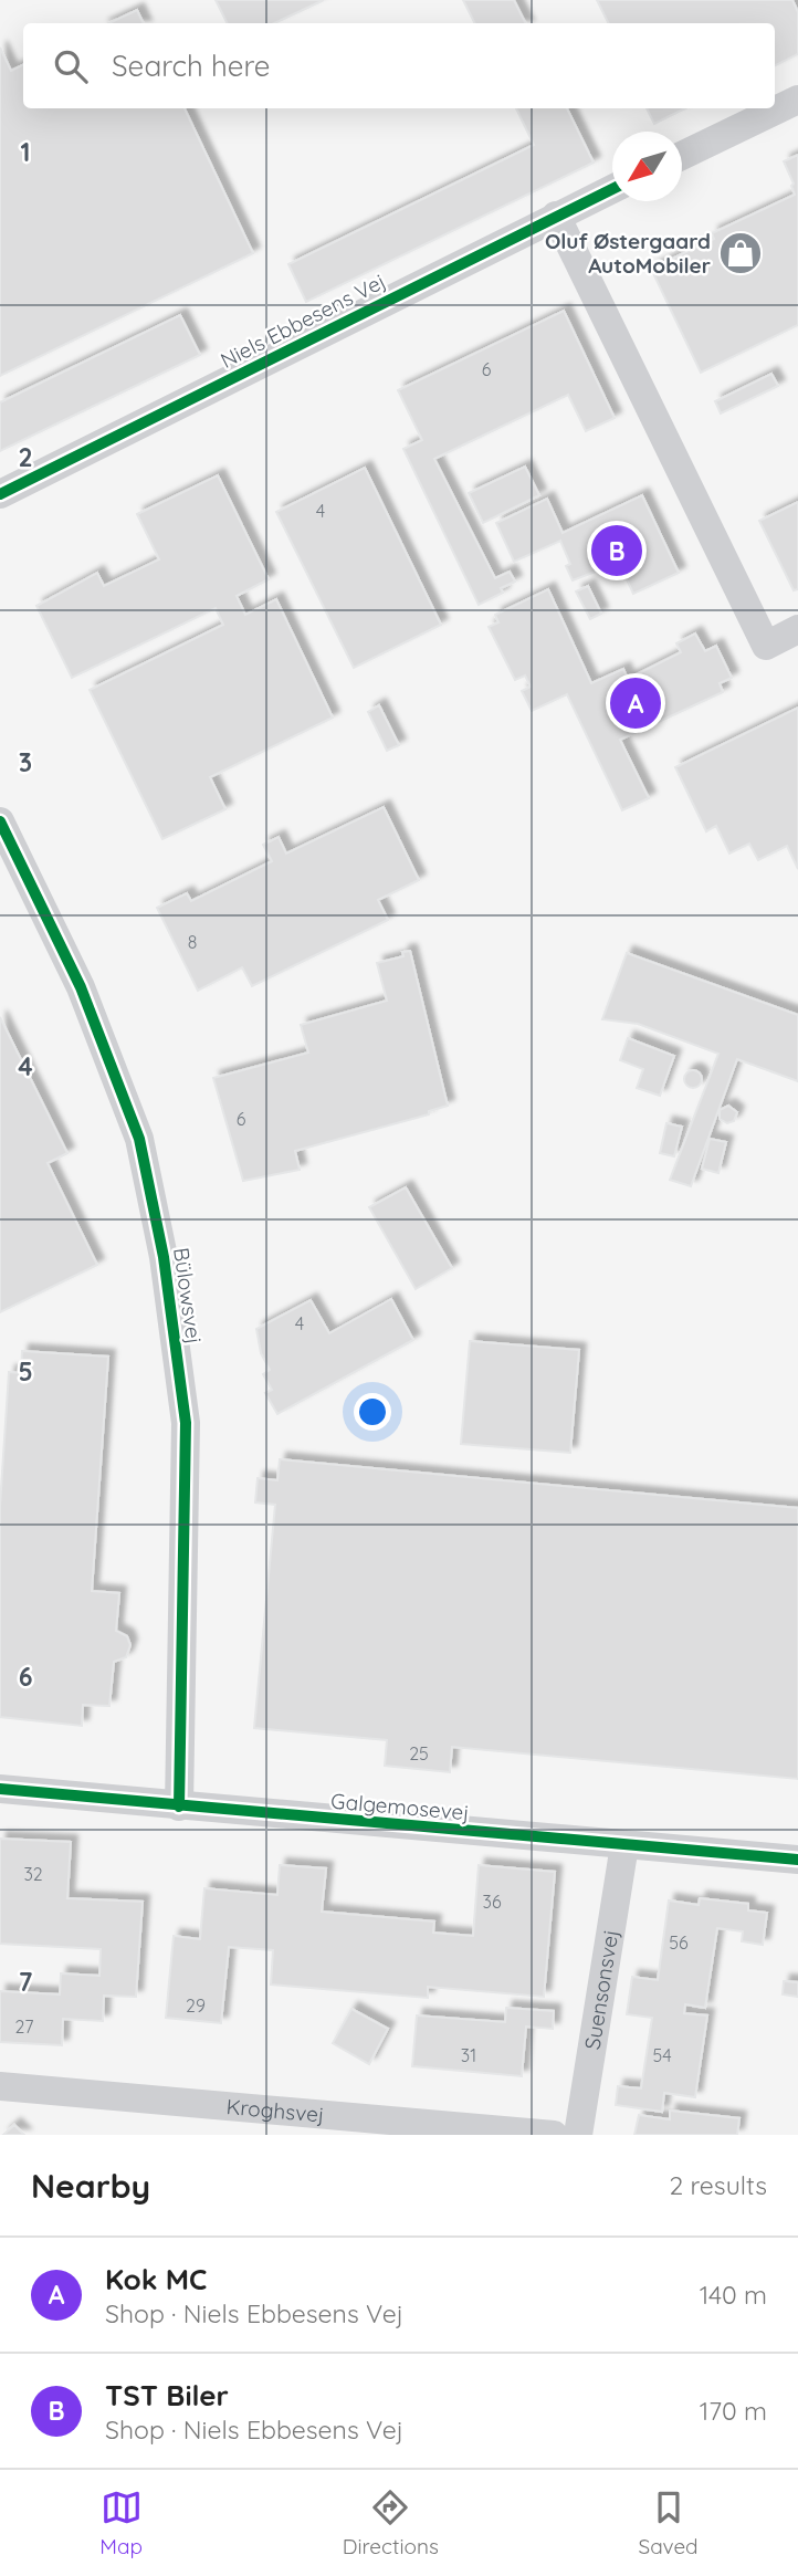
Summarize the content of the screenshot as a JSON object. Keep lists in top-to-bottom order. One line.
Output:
{"streets":{"street":["Niels Ebbesens Vej","Bülowsvej","Galgemosevej","Suensonsvej","Kroghsvej"]},"crossings":[["Bülowsvej","Galgemosevej"],["Galgemosevej","Suensonsvej"]],"places":{"shop":["Oluf Østergaard AutoMobiler"]},"house_numbers":["6","4","8","6","4","25","32","36","56","29","27","31","54"],"north":"bottom left","page":{"search":"Search here","pins":["B","A"],"heading":["Nearby","2 results"],"list":[{"mark":"A","name":"Kok MC","note":"Shop · Niels Ebbesens Vej","value":"140 m"},{"mark":"B","name":"TST Biler","note":"Shop · Niels Ebbesens Vej","value":"170 m"}],"nav":["Map","Directions","Saved"]},"grid":{"rows":["1","2","3","4","5","6","7"]}}
